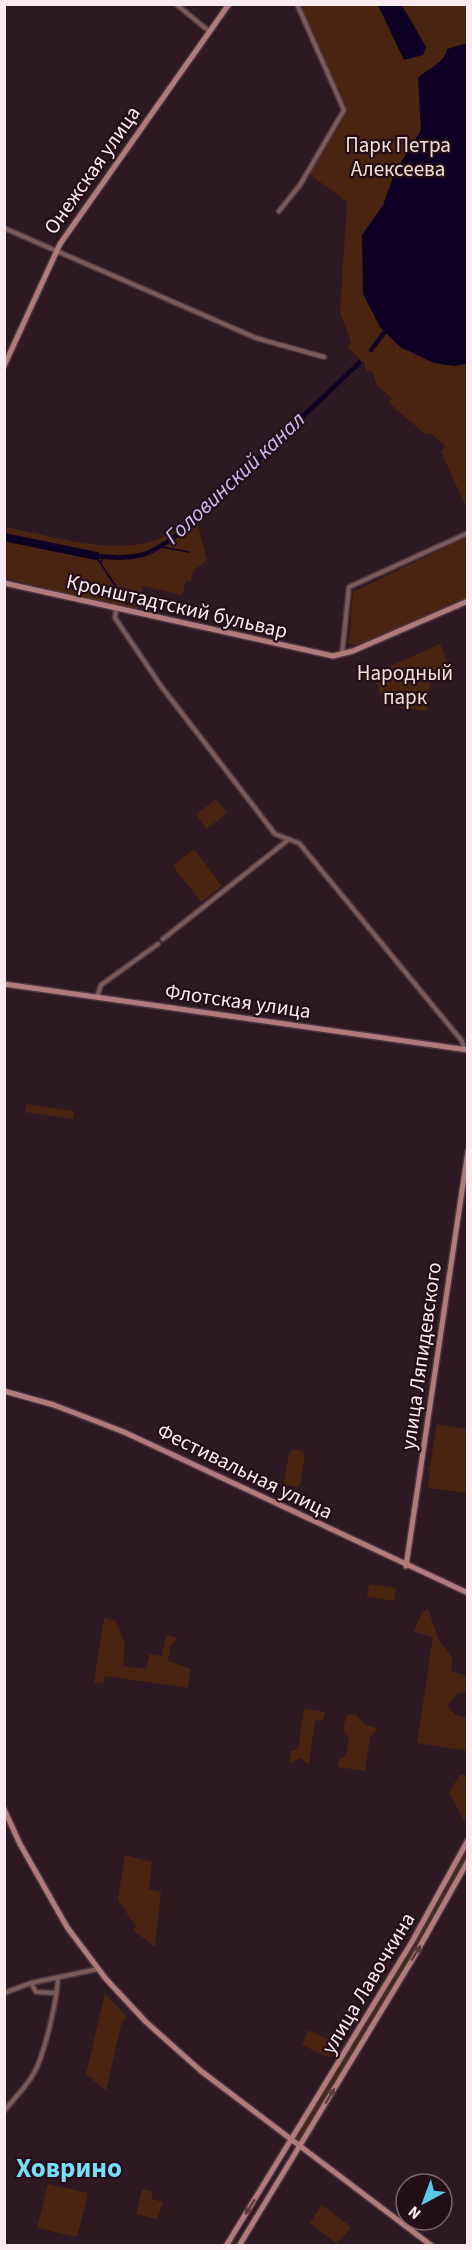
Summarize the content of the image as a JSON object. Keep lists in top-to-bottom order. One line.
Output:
{"streets":{"main road":["Онежская улица","Кронштадтский бульвар","Флотская улица","улица Ляпидевского","Фестивальная улица","улица Лавочкина"]},"crossings":[["улица Ляпидевского","Фестивальная улица"]],"districts":["Ховрино"],"water":["Головинский канал"],"parks":["Парк Петра Алексеева","Народный парк"],"north":"bottom left"}
